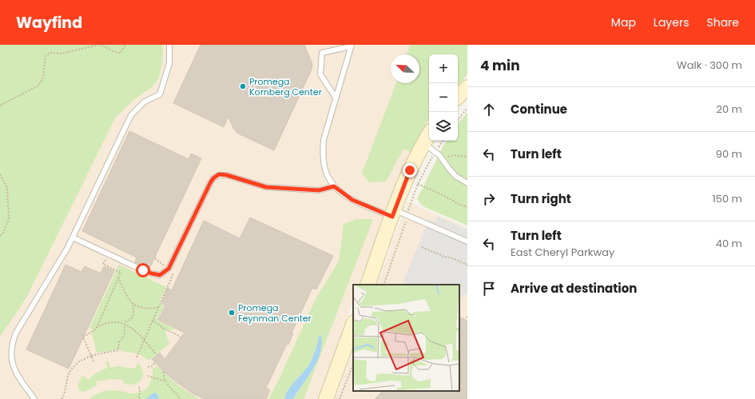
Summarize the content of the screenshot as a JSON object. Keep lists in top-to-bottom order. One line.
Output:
{"places":["Promega Kornberg Center","Promega Feynman Center"],"north":"top left","page":{"header":"Wayfind","nav":["Map","Layers","Share"],"heading":["4 min","Walk · 300 m"],"map_buttons":["+","−"],"list":[["Continue","20 m"],["Turn left","90 m"],["Turn right","150 m"],["Turn left","East Cheryl Parkway","40 m"],"Arrive at destination"]}}
